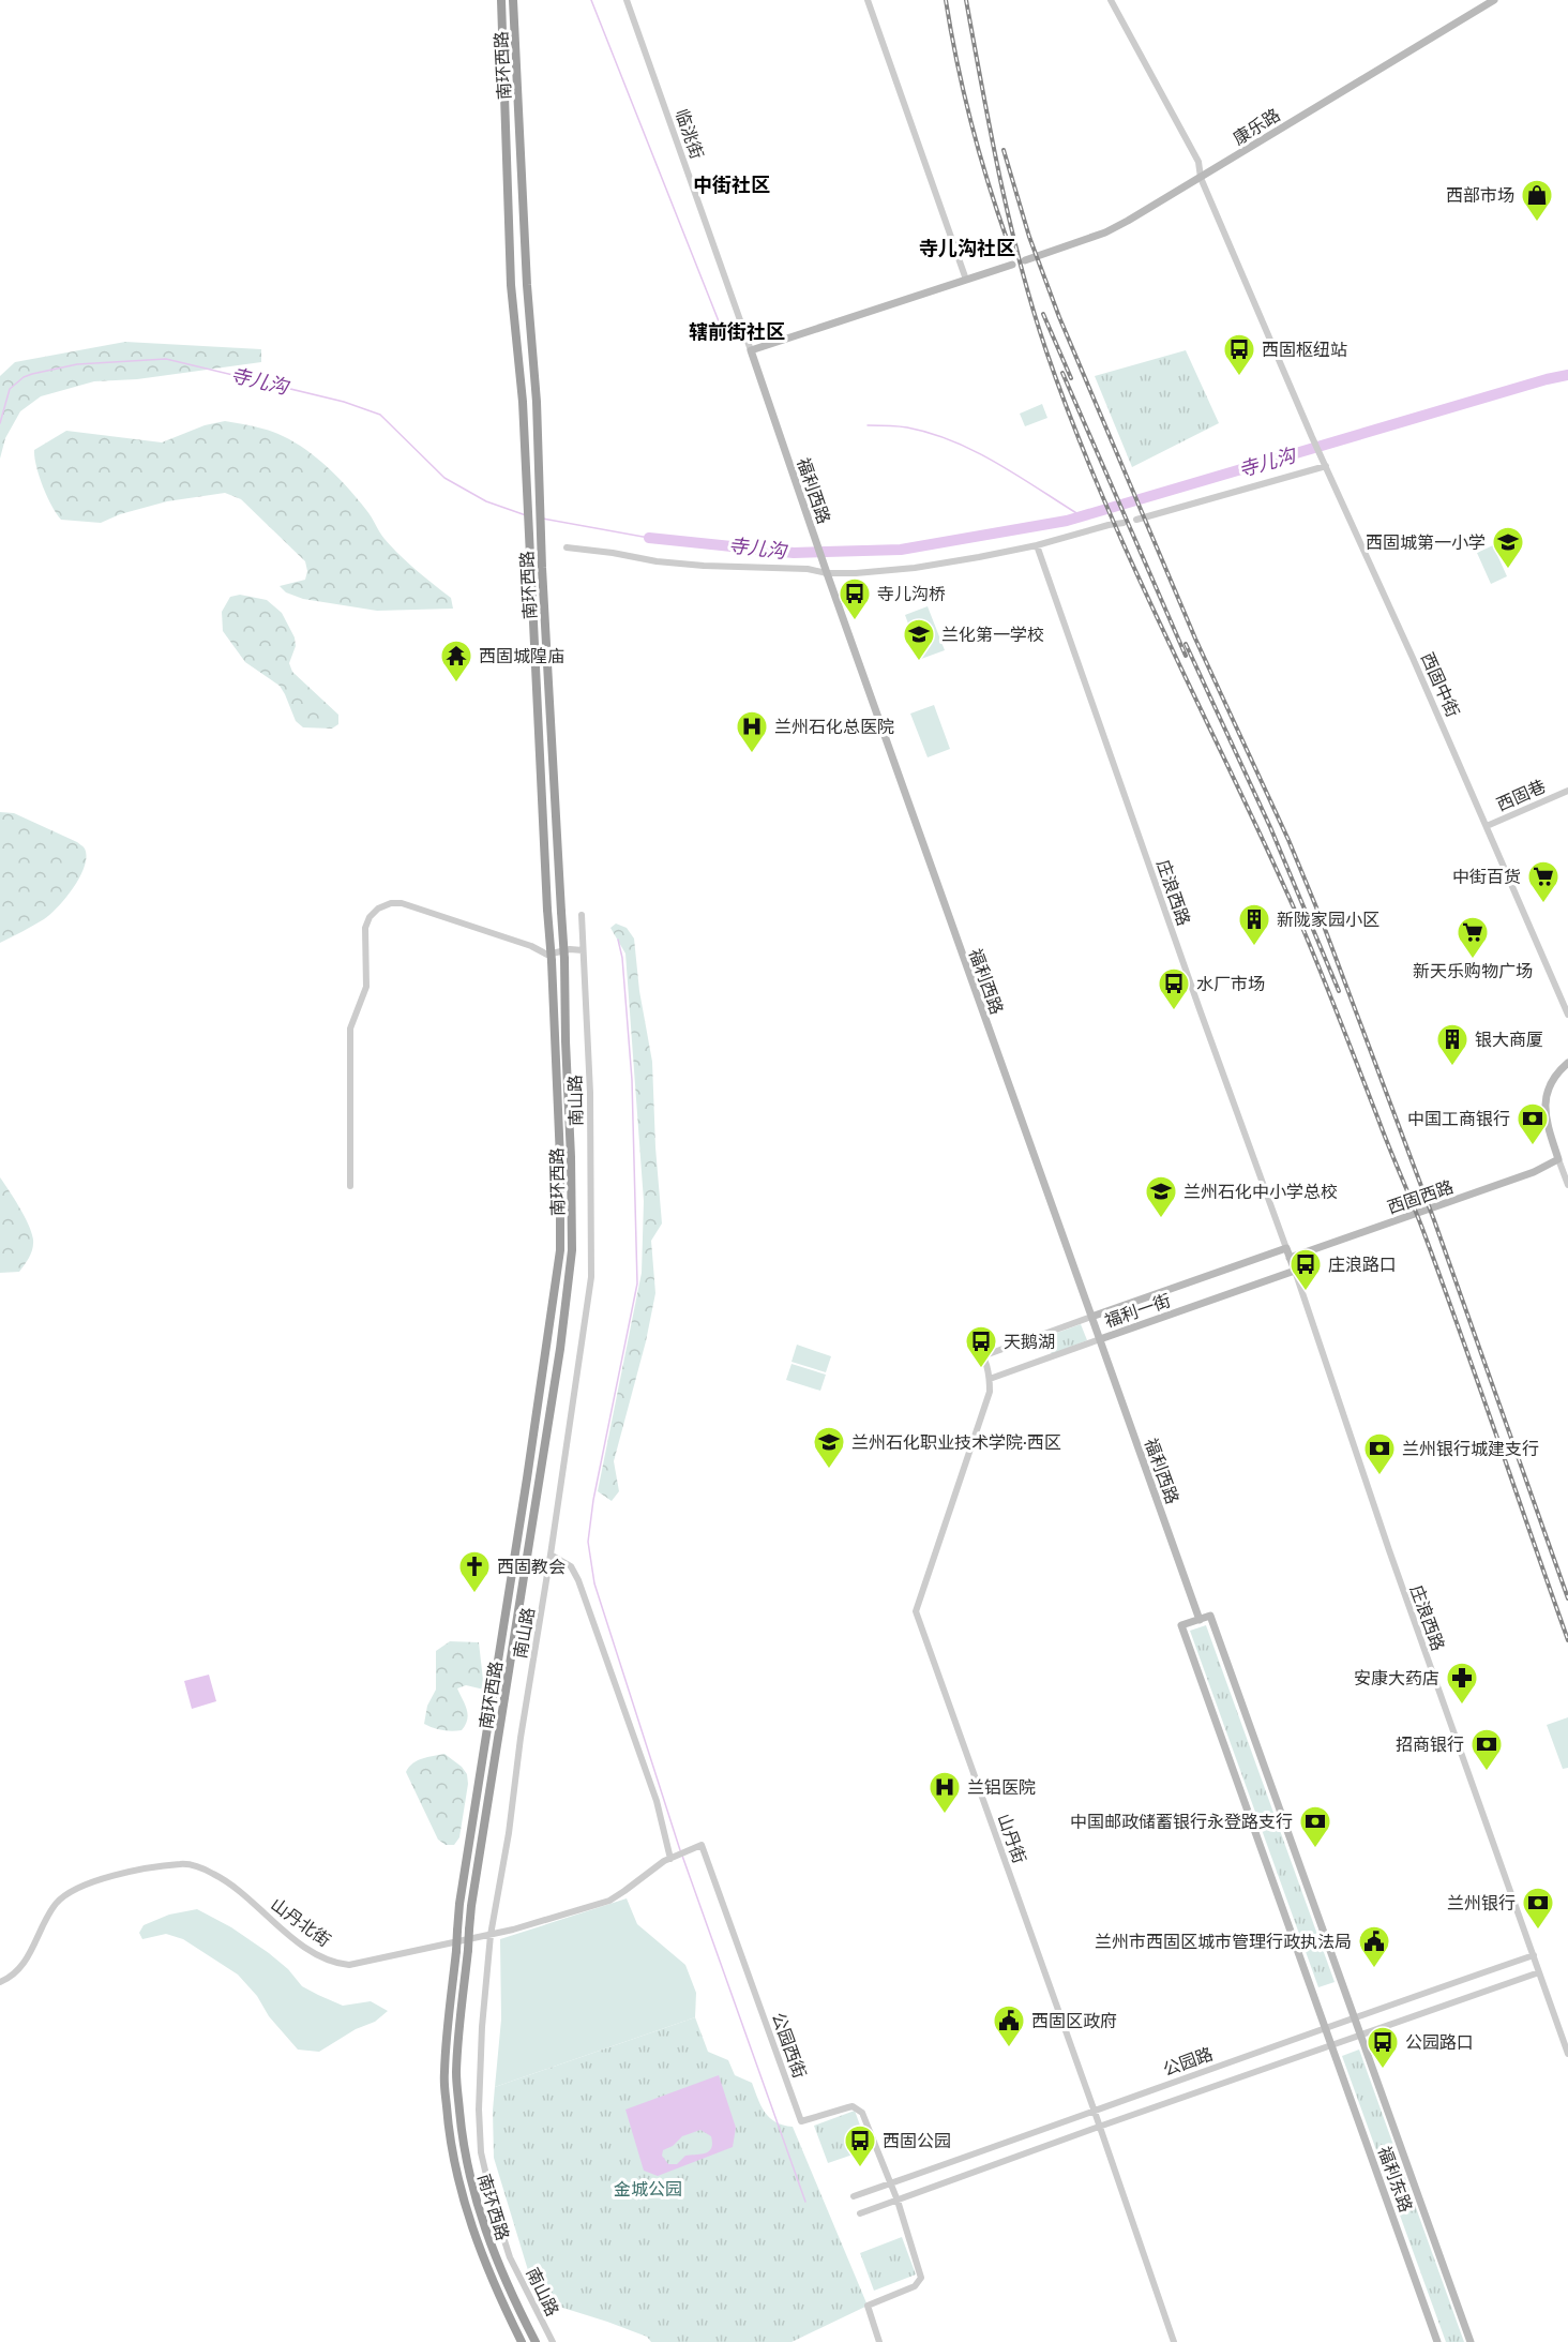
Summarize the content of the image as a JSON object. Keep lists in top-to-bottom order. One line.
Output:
{"streets":{"highway":["南环西路"],"main road":["康乐路","福利西路","西固西路","福利一街","福利东路"],"street":["临洮街","西固中街","西固巷","庄浪西路","南山路","山丹街","山丹北街","公园西街","公园路"]},"crossings":[["康乐路","西固中街"],["临洮街","福利西路"],["福利西路","福利一街"],["西固中街","西固巷"],["庄浪西路","福利一街"],["庄浪西路","公园路"],["南山路","山丹北街"],["福利一街","山丹街"],["山丹街","公园路"],["山丹北街","公园西街"],["公园西街","公园路"],["公园路","福利东路"]],"districts":["中街社区","寺儿沟社区","辖前街社区"],"water":["寺儿沟"],"parks":["金城公园"],"places":{"shop":["西部市场"],"bus stop":["西固枢纽站","寺儿沟桥","水厂市场","庄浪路口","天鹅湖","公园路口","西固公园"],"school or university":["西固城第一小学","兰化第一学校","兰州石化中小学总校","兰州石化职业技术学院·西区"],"temple":["西固城隍庙"],"hospital":["兰州石化总医院","兰铝医院"],"supermarket":["中街百货","新天乐购物广场"],"building":["新陇家园小区","银大商厦"],"bank":["中国工商银行","兰州银行城建支行","招商银行","中国邮政储蓄银行永登路支行","兰州银行"],"church":["西固教会"],"pharmacy":["安康大药店"],"public building":["兰州市西固区城市管理行政执法局","西固区政府"]}}
